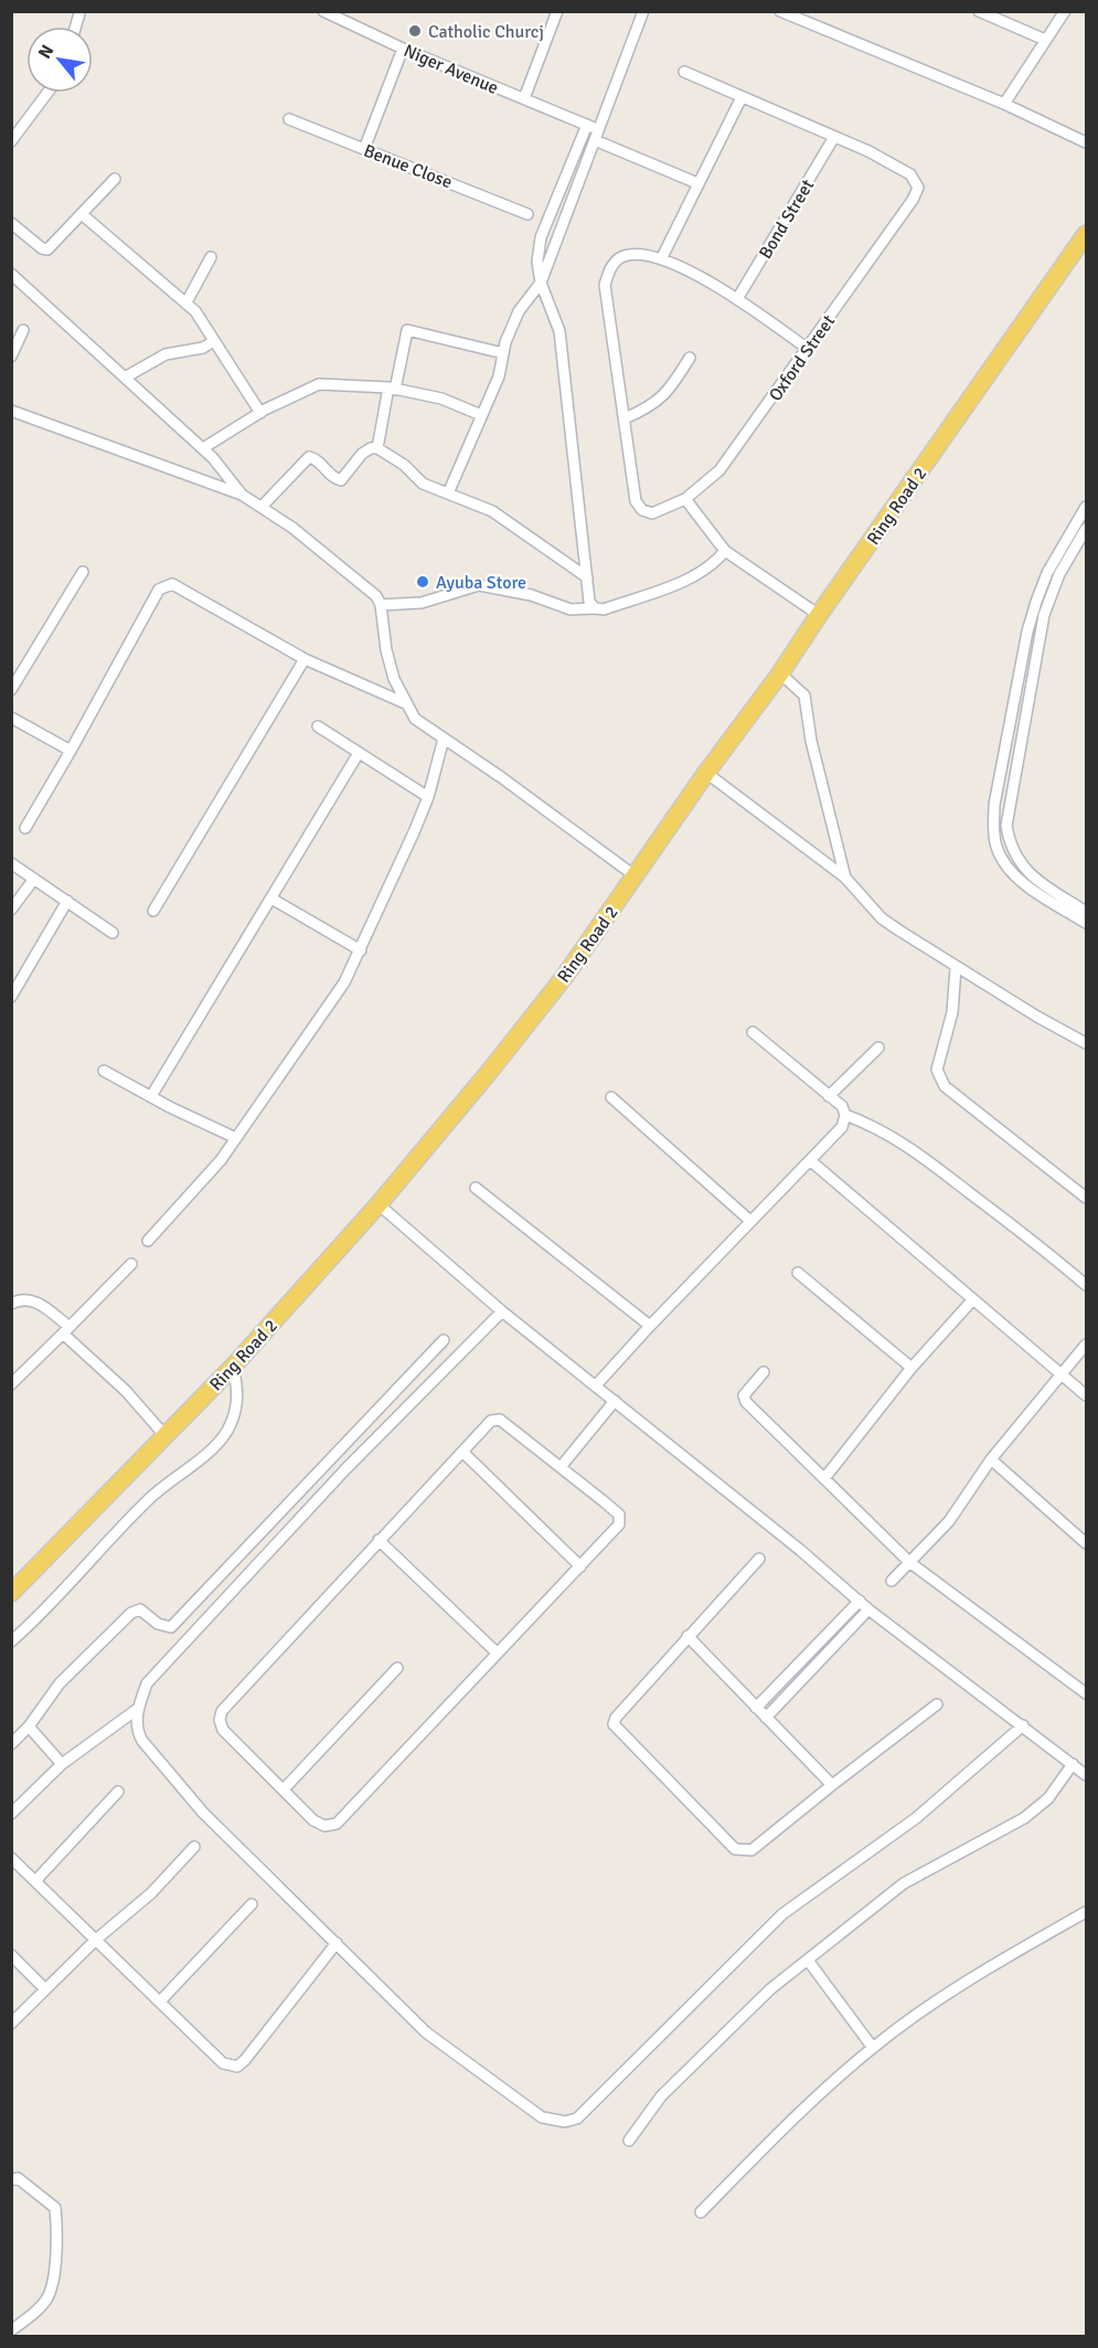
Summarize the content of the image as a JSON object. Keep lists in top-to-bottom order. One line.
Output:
{"streets":{"main road":["Ring Road 2"],"street":["Niger Avenue","Benue Close","Bond Street","Oxford Street"]},"crossings":[["Bond Street","Oxford Street"]],"places":["Catholic Churcj","Ayuba Store"],"north":"top left"}
